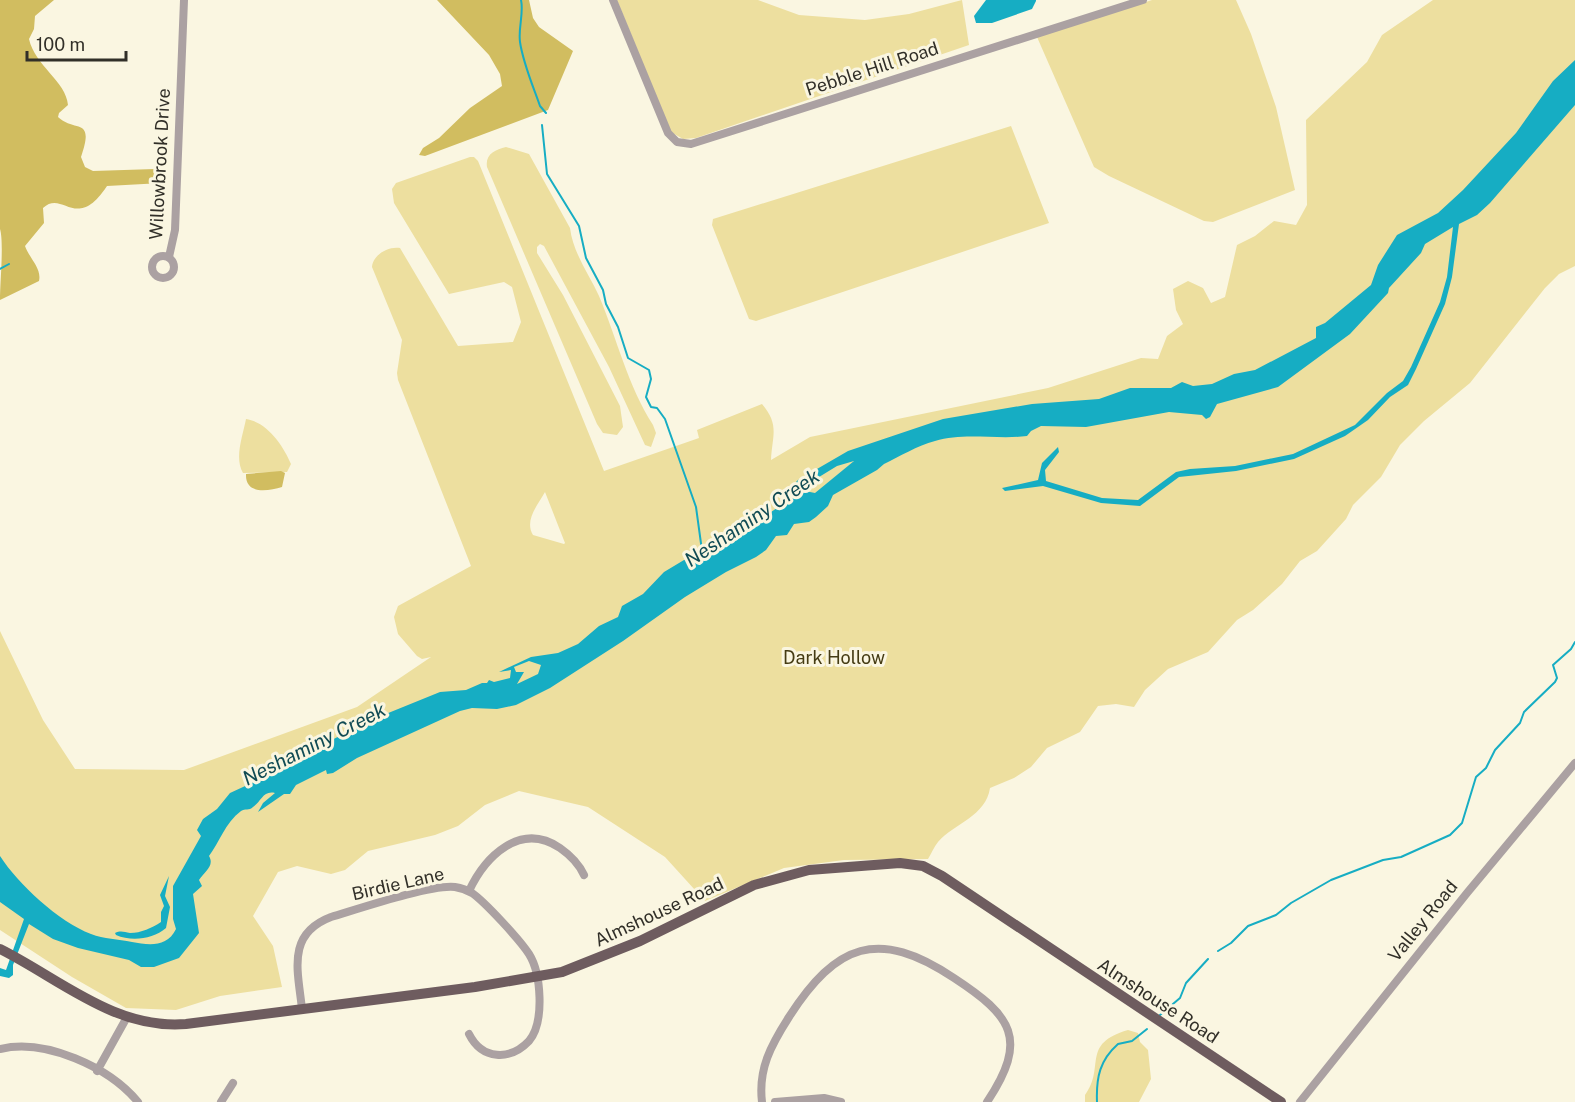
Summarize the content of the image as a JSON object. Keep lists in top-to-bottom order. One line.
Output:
{"streets":{"main road":["Almshouse Road"],"street":["Pebble Hill Road","Willowbrook Drive","Birdie Lane","Valley Road"]},"crossings":[["Birdie Lane","Almshouse Road"]],"water":["Neshaminy Creek"],"parks":["Dark Hollow"],"scale_bar":"100 m"}
